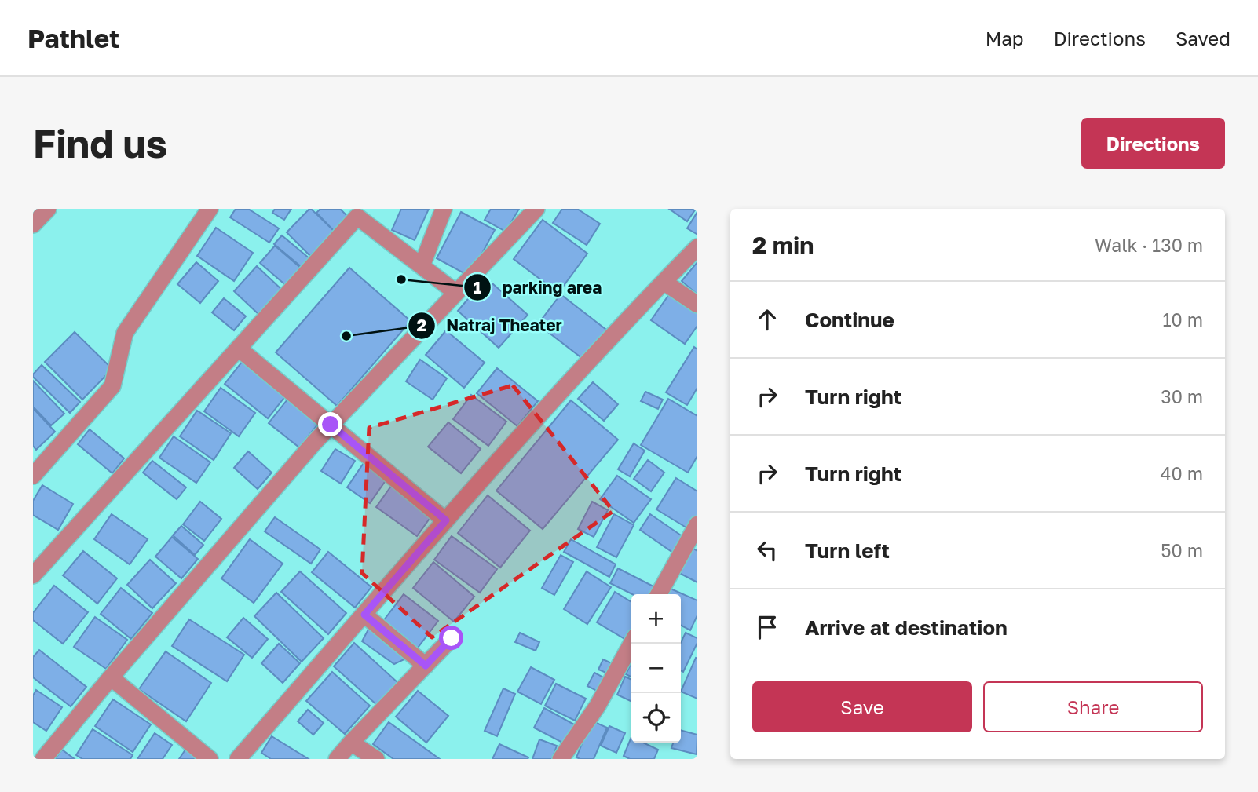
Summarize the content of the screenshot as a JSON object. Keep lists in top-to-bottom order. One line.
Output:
{"places":["parking area","Natraj Theater"],"page":{"header":"Pathlet","nav":["Map","Directions","Saved"],"buttons":["Directions",["Save","Share"]],"title":"Find us","heading":["2 min","Walk · 130 m"],"list":[["Continue","10 m"],["Turn right","30 m"],["Turn right","40 m"],["Turn left","50 m"],"Arrive at destination"],"map_buttons":["+","−"]}}
